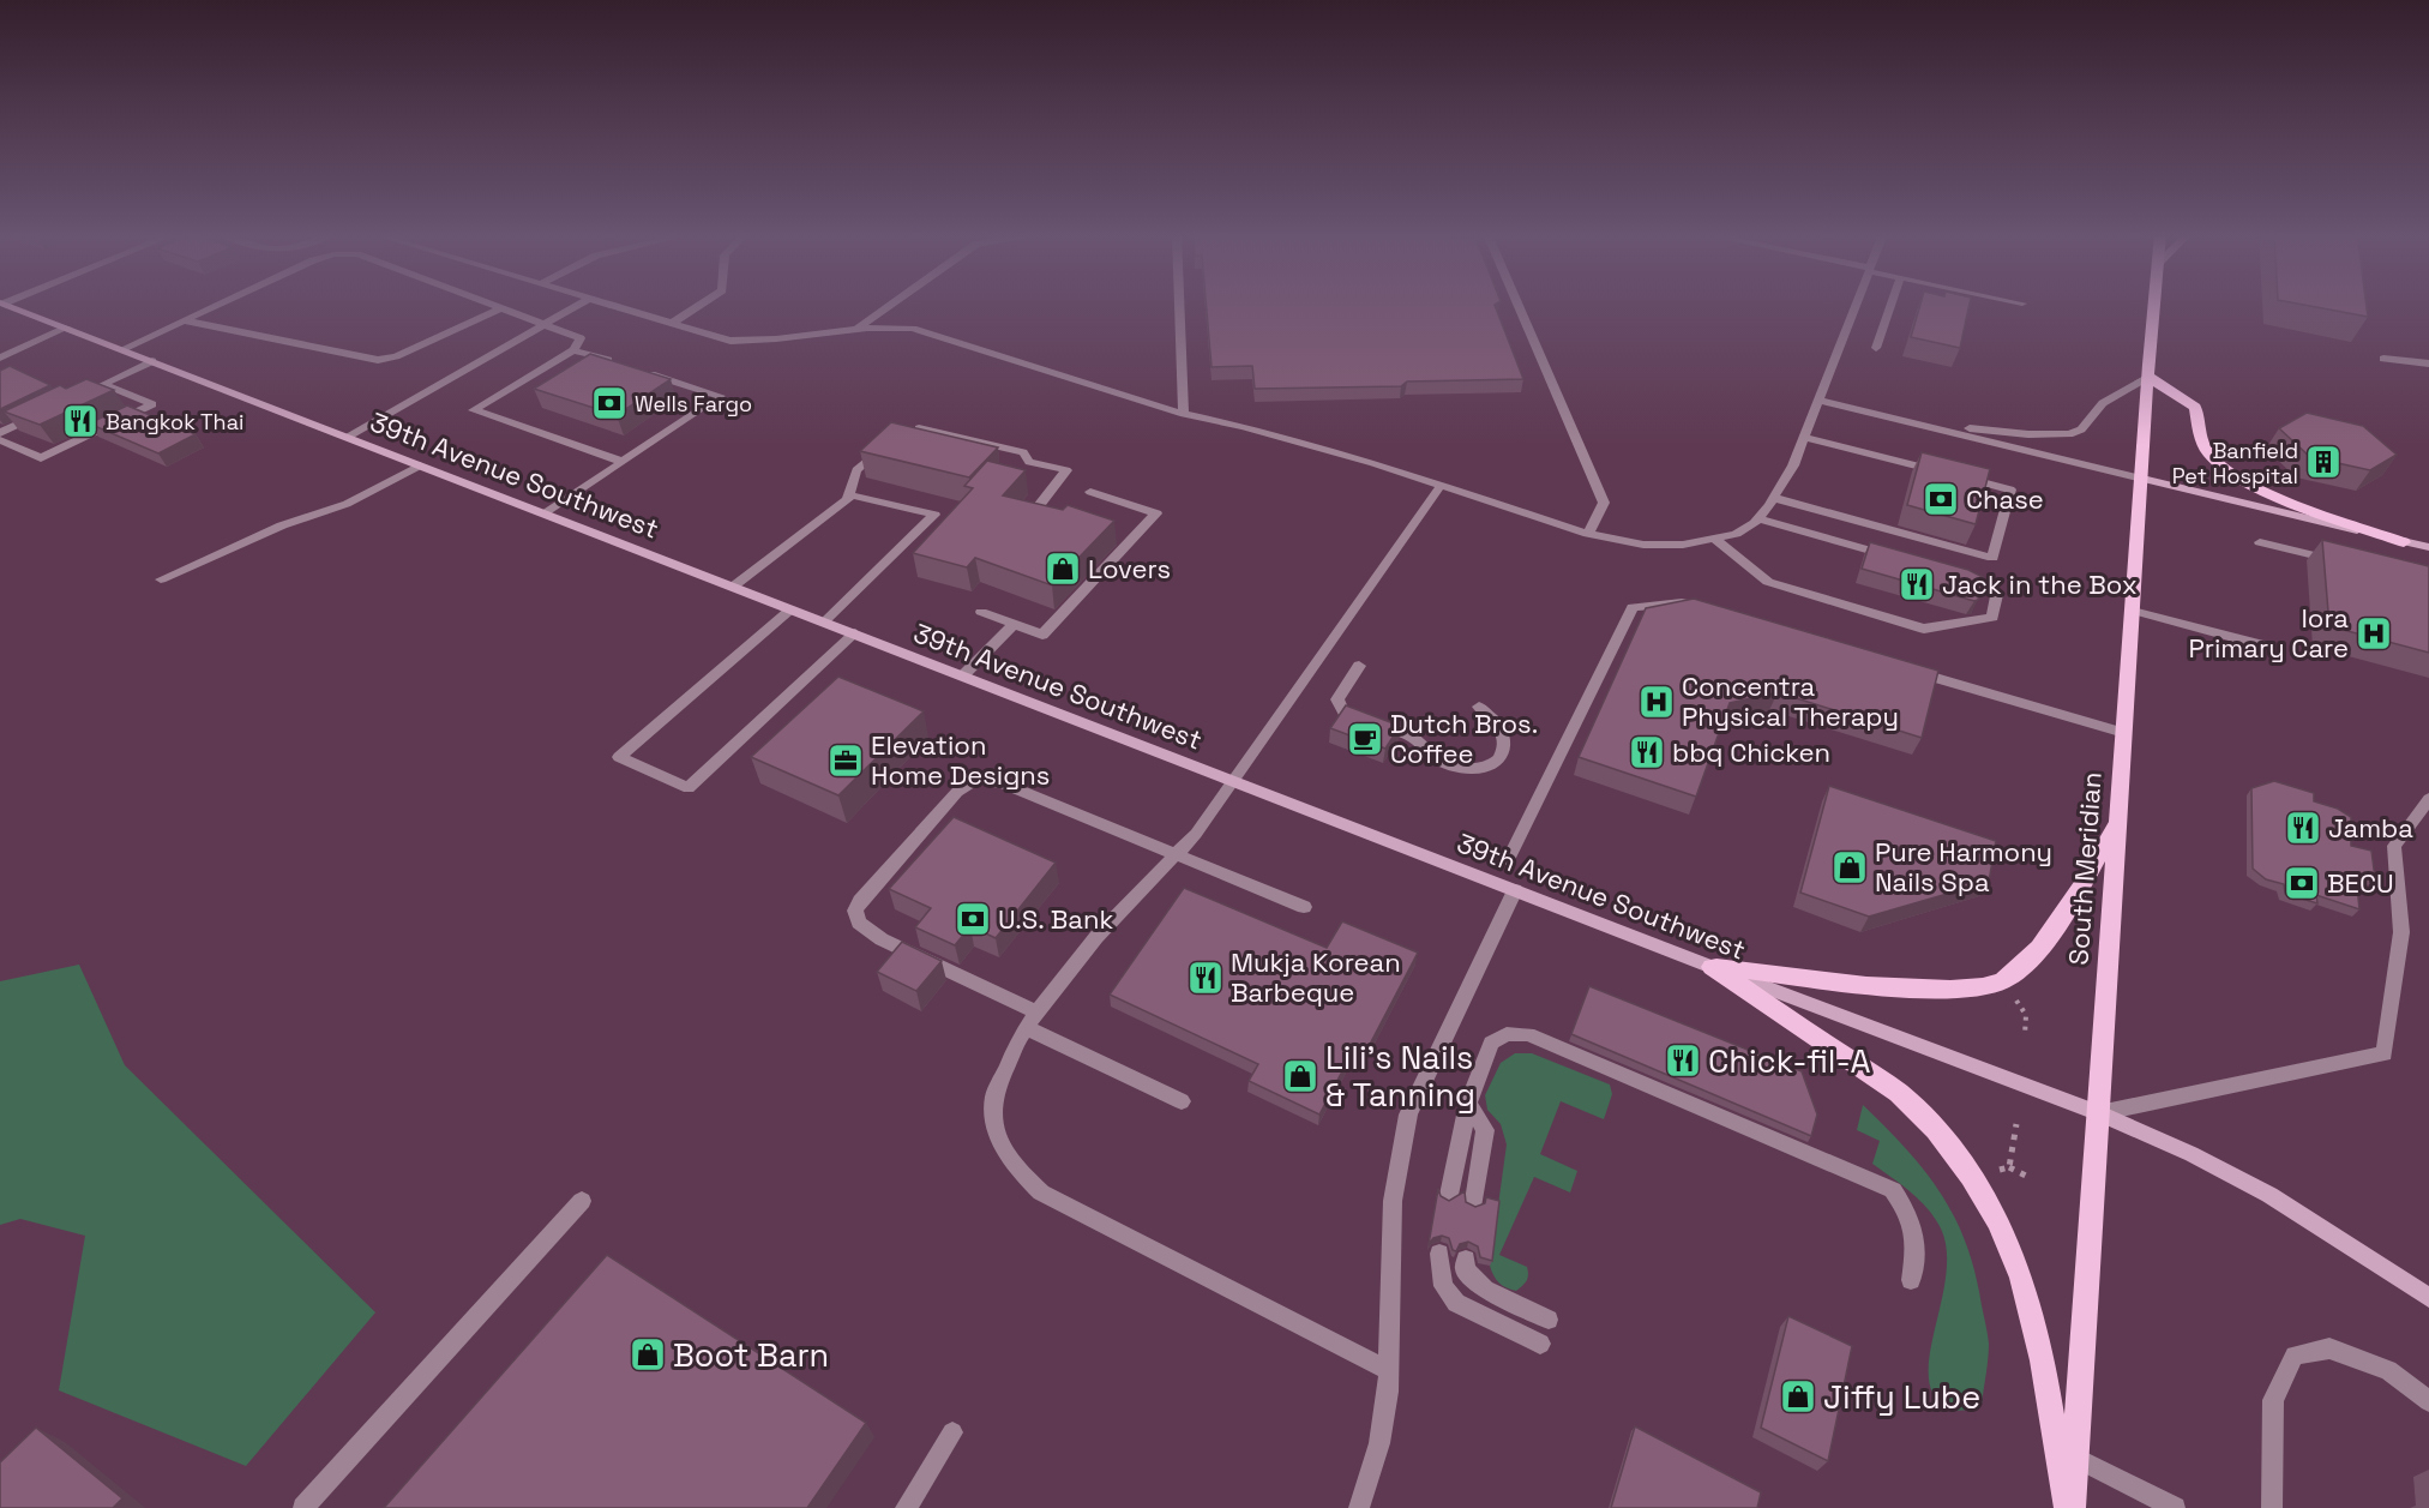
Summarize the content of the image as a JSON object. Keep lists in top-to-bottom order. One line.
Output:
{"streets":{"main road":["39th Avenue Southwest","South Meridian"]},"crossings":[["39th Avenue Southwest","South Meridian"]],"places":{"bank":["Wells Fargo","Chase","BECU","U.S. Bank"],"restaurant":["Bangkok Thai","Jack in the Box","bbq Chicken","Jamba","Mukja Korean Barbeque","Chick-fil-A"],"building":["Banfield Pet Hospital"],"shop":["Lovers","Pure Harmony Nails Spa","Lili's Nails & Tanning","Boot Barn","Jiffy Lube"],"hospital":["Iora Primary Care","Concentra Physical Therapy"],"cafe":["Dutch Bros. Coffee"],"office":["Elevation Home Designs"]}}
